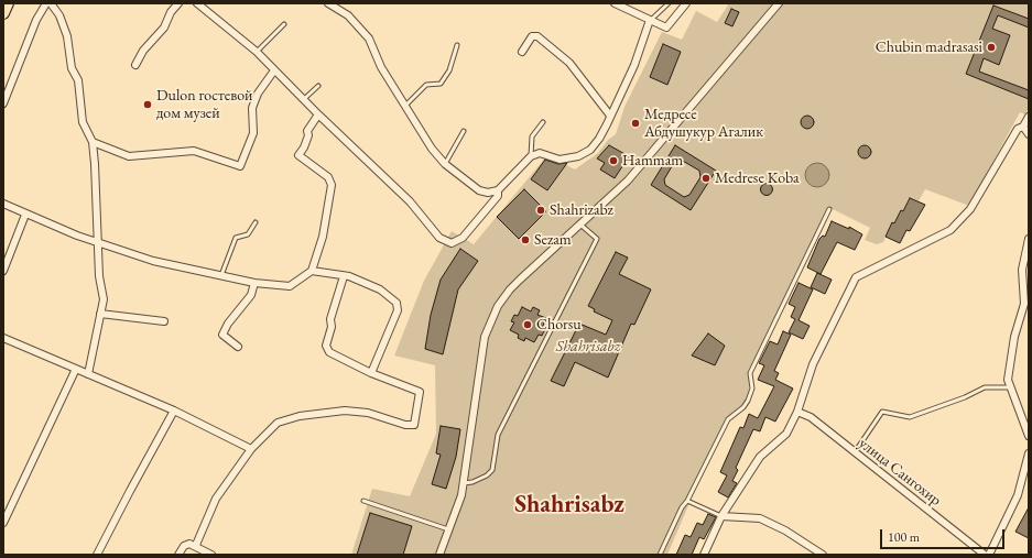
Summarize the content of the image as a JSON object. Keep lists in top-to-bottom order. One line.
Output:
{"streets":{"street":["улица Сангохир"]},"districts":["Shahrisabz"],"parks":["Shahrisabz"],"places":["Chubin madrasasi","Dulon гостевой дом музей","Медресе Абдушукур Агалик","Hammam","Medrese Koba","Shahrizabz","Sezam","Chorsu"],"scale_bar":"100 m"}
